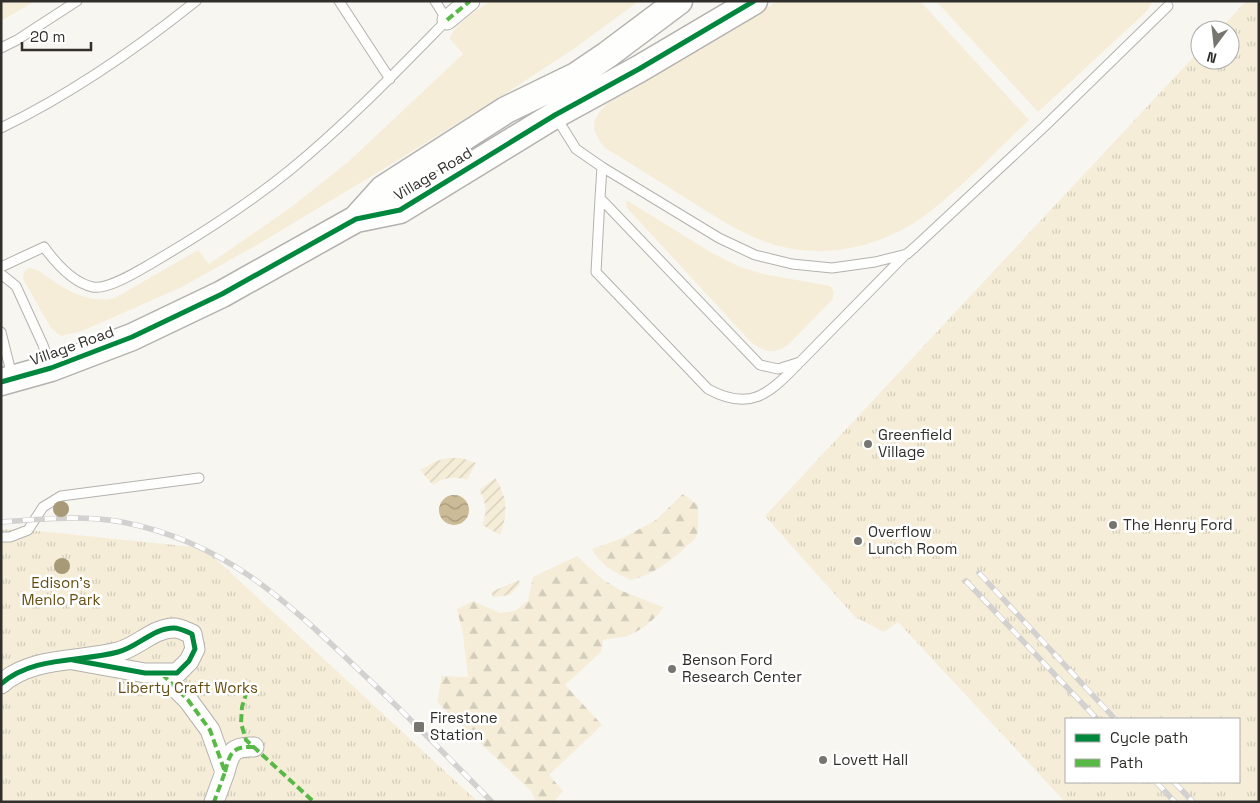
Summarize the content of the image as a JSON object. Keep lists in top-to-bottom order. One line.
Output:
{"streets":{"street":["Village Road"]},"parks":["Edison's Menlo Park","Liberty Craft Works"],"places":{"other":["Greenfield Village","The Henry Ford","Overflow Lunch Room","Benson Ford Research Center","Lovett Hall"],"transit":["Firestone Station"]},"legend":["Cycle path","Path"],"scale_bar":"20 m","north":"bottom"}
